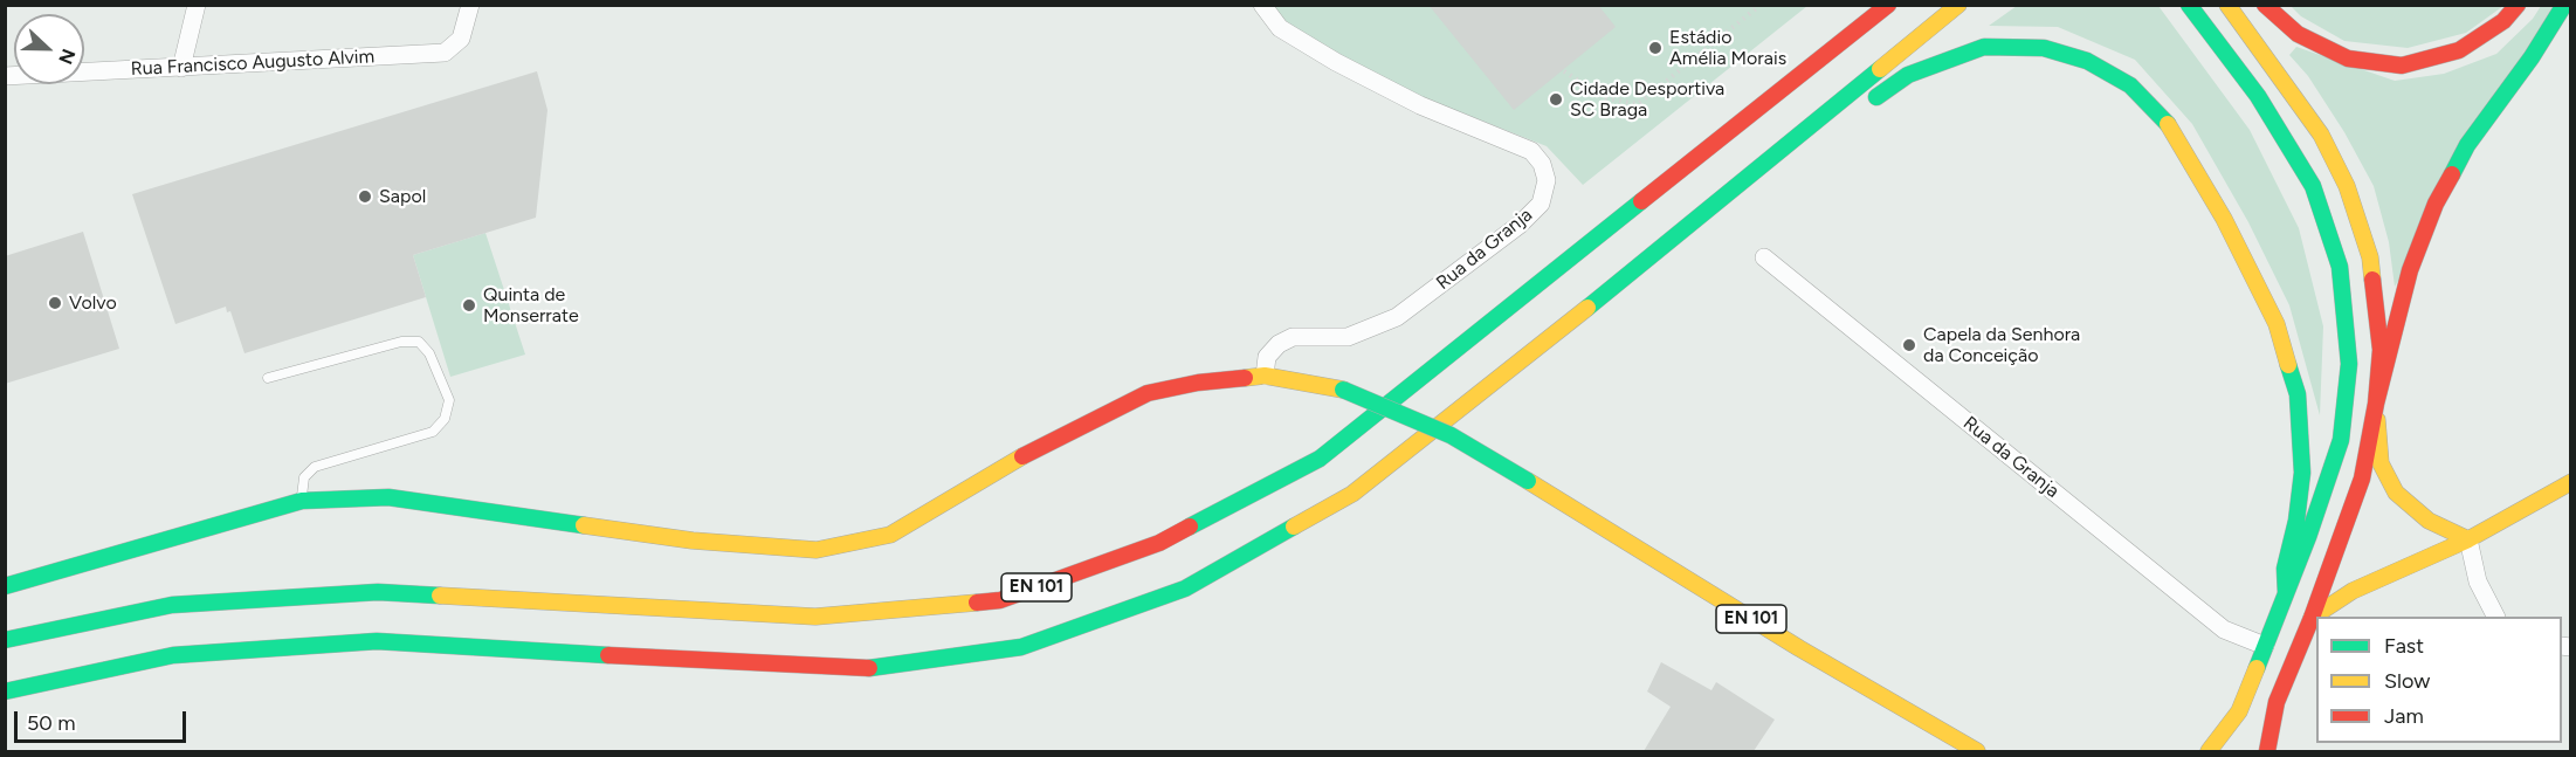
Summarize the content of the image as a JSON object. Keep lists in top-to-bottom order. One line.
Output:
{"streets":{"main road":["EN 101"],"street":["Rua Francisco Augusto Alvim","Rua da Granja"]},"crossings":[["Rua da Granja","EN 101"]],"places":["Estádio Amélia Morais","Cidade Desportiva SC Braga","Sapol","Volvo","Quinta de Monserrate","Capela da Senhora da Conceição"],"legend":["Fast","Slow","Jam"],"scale_bar":"50 m","north":"right"}
